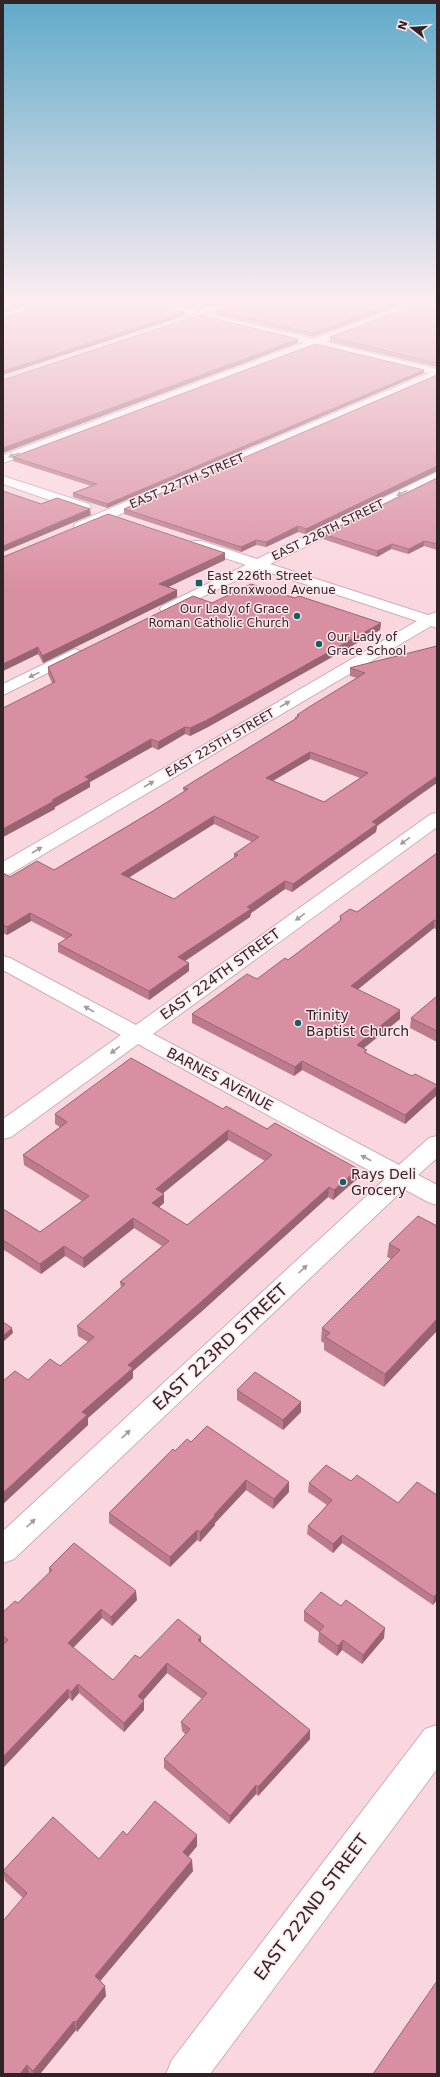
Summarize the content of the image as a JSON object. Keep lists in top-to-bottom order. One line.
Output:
{"streets":{"street":["EAST 227TH STREET","EAST 226TH STREET","EAST 225TH STREET","EAST 224TH STREET","BARNES AVENUE","EAST 223RD STREET","EAST 222ND STREET"]},"crossings":[["EAST 224TH STREET","BARNES AVENUE"],["BARNES AVENUE","EAST 223RD STREET"]],"one_way":["EAST 226TH STREET","EAST 225TH STREET","EAST 224TH STREET","BARNES AVENUE","EAST 223RD STREET"],"places":{"transit":["East 226th Street & Bronxwood Avenue"],"other":["Our Lady of Grace Roman Catholic Church","Our Lady of Grace School","Trinity Baptist Church","Rays Deli Grocery"]},"north":"left"}
